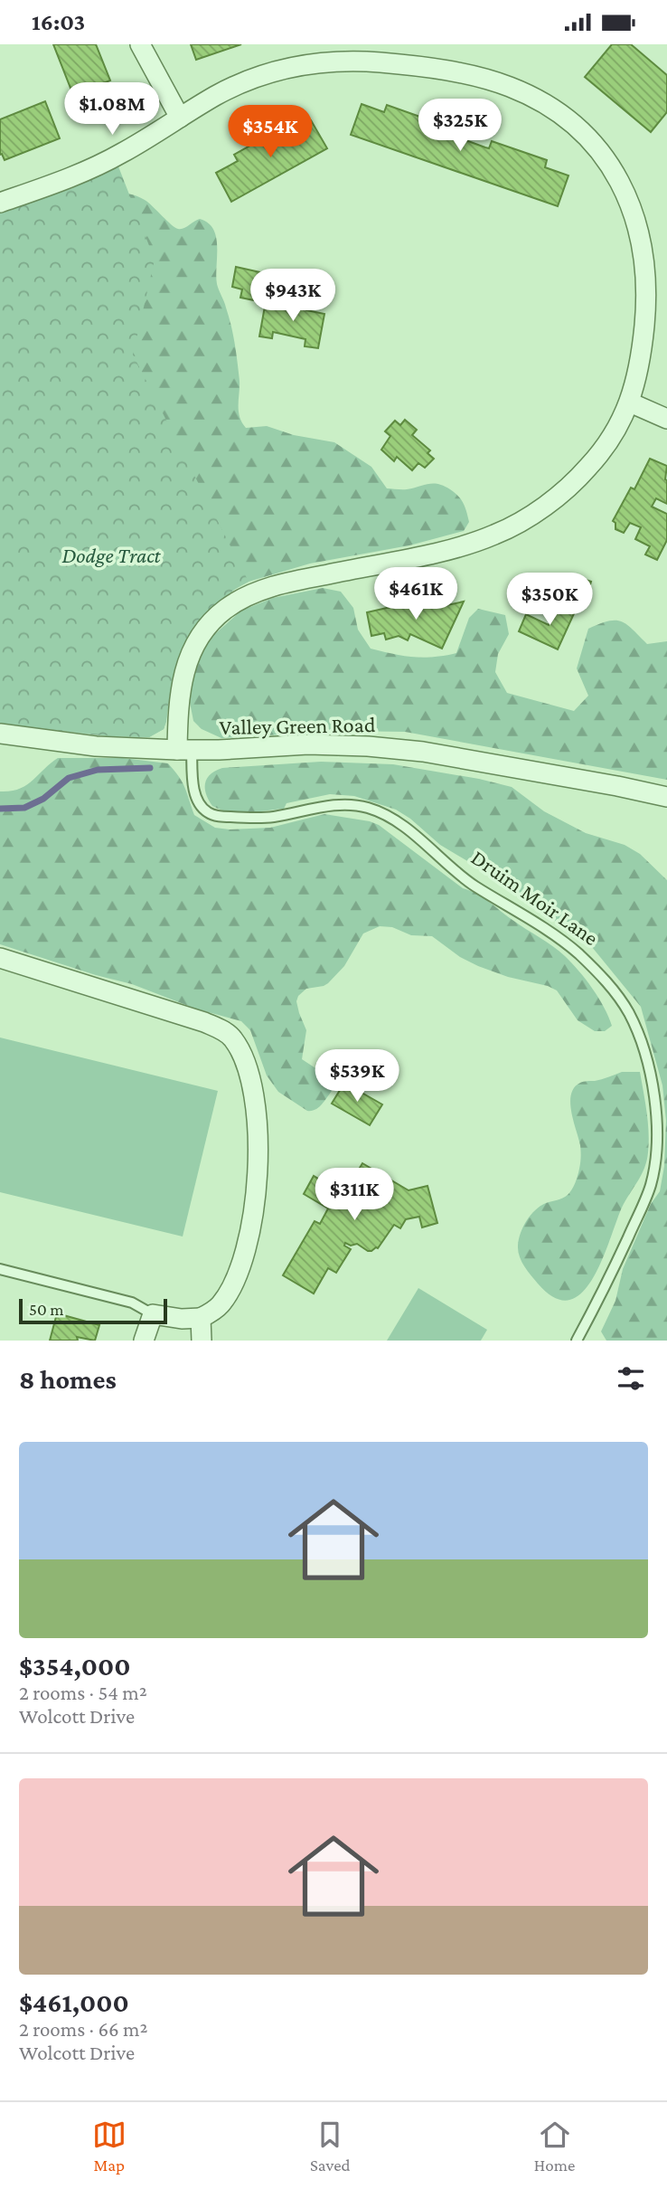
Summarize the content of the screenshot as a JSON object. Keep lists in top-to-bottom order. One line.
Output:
{"streets":{"street":["Valley Green Road"],"lane":["Druim Moir Lane"]},"crossings":[["Valley Green Road","Druim Moir Lane"]],"parks":["Dodge Tract"],"scale_bar":"50 m","page":{"status":"16:03","price":["$1.08M","$325K","$354K","$943K","$461K","$350K","$539K","$311K"],"scale":"50 m","heading":"8 homes","list":[{"name":"$354,000","note":"2 rooms · 54 m² · Wolcott Drive"},{"name":"$461,000","note":"2 rooms · 66 m² · Wolcott Drive"}],"tabs":["Map","Saved","Home"]}}
